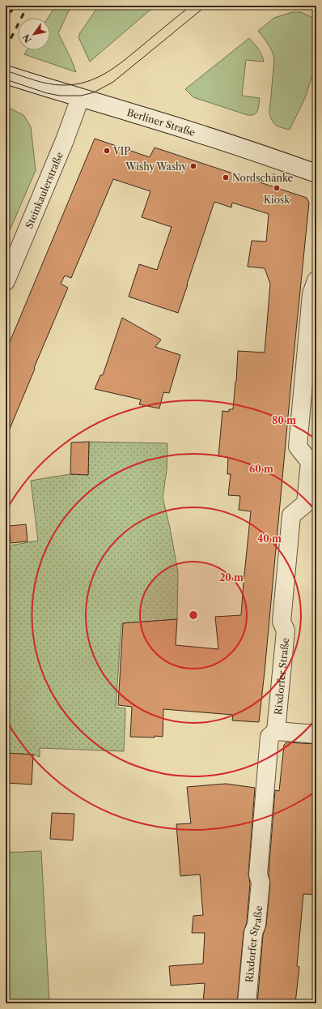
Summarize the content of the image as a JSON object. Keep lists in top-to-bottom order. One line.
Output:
{"streets":{"street":["Berliner Straße","Steinkaulerstraße","Rixdorfer Straße"]},"crossings":[["Berliner Straße","Steinkaulerstraße"]],"places":["VIP","Wishy Washy","Nordschänke","Kiosk"],"north":"bottom left","rings":["80 m","60 m","40 m","20 m"]}
